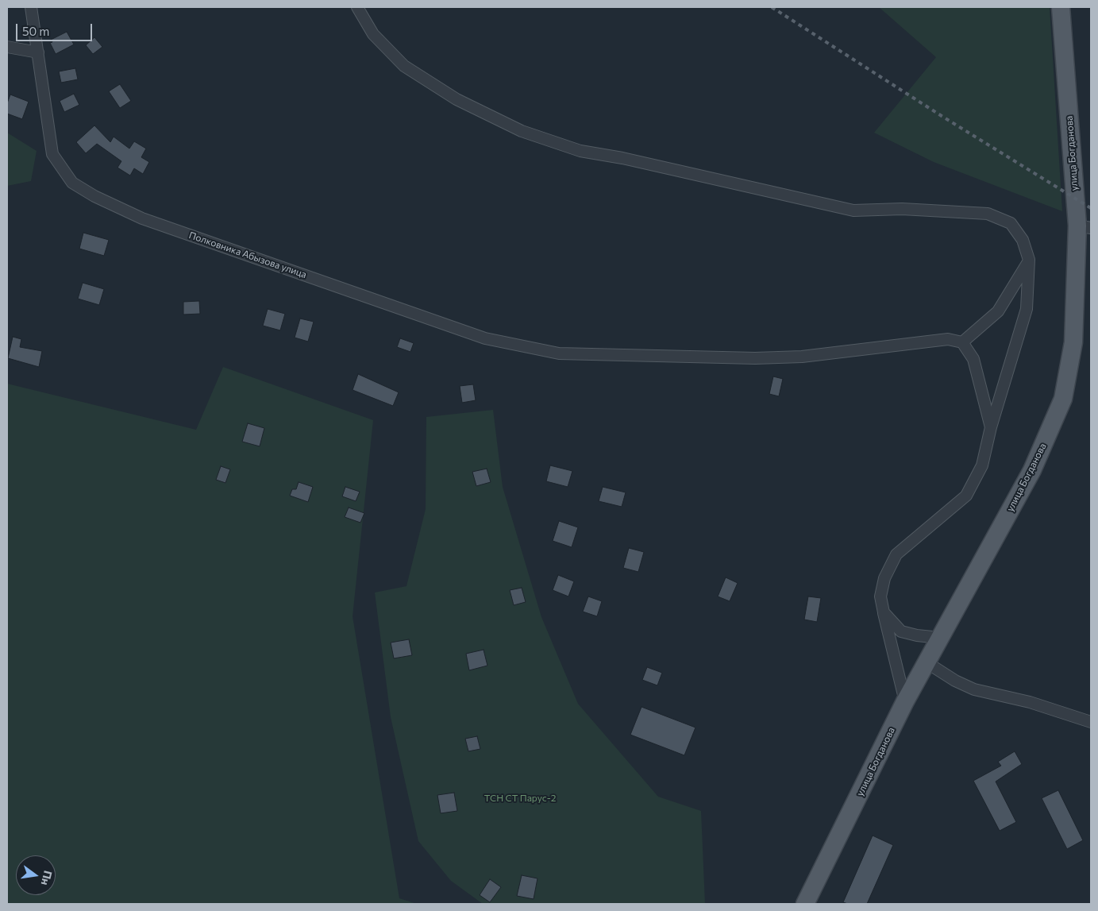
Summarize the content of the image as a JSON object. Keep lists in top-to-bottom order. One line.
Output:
{"streets":{"main road":["улица Богданова"],"street":["Полковника Абызова улица"]},"parks":["ТСН СТ Парус-2"],"scale_bar":"50 m","north":"right"}
